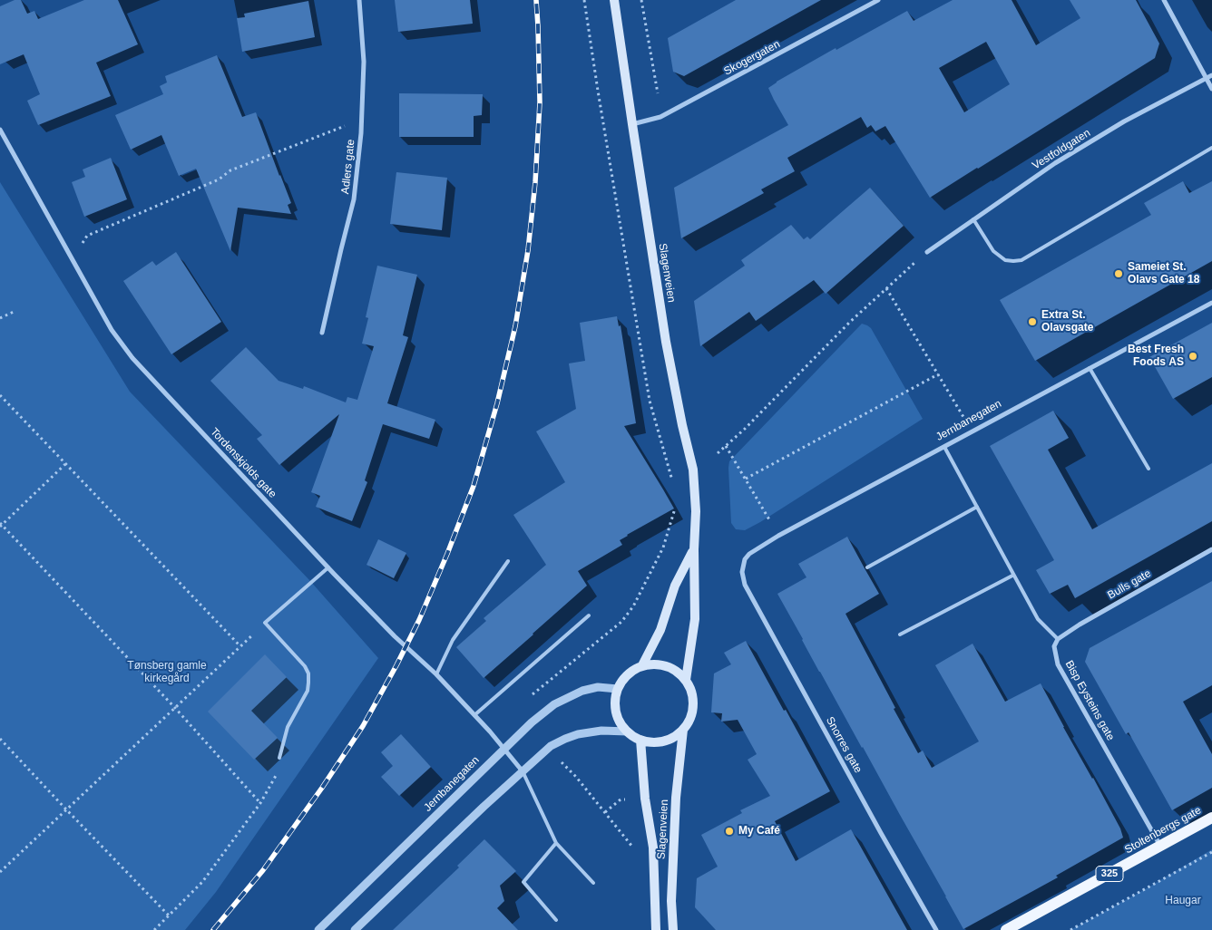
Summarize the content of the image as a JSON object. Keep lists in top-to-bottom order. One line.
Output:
{"streets":{"main road":["Slagenveien","Stoltenbergs gate","325"],"street":["Skogergaten","Vestfoldgaten","Adlers gate","Jernbanegaten","Tordenskjolds gate","Bulls gate","Bisp Eysteins gate","Snorres gate"]},"crossings":[["Skogergaten","Slagenveien"],["Slagenveien","Jernbanegaten"],["Jernbanegaten","Tordenskjolds gate"],["Jernbanegaten","Snorres gate"],["Bulls gate","Bisp Eysteins gate"],["Bisp Eysteins gate","Stoltenbergs gate"]],"parks":["Tønsberg gamle kirkegård","Haugar"],"places":["Sameiet St. Olavs Gate 18","Extra St. Olavsgate","Best Fresh Foods AS","My Café"]}
